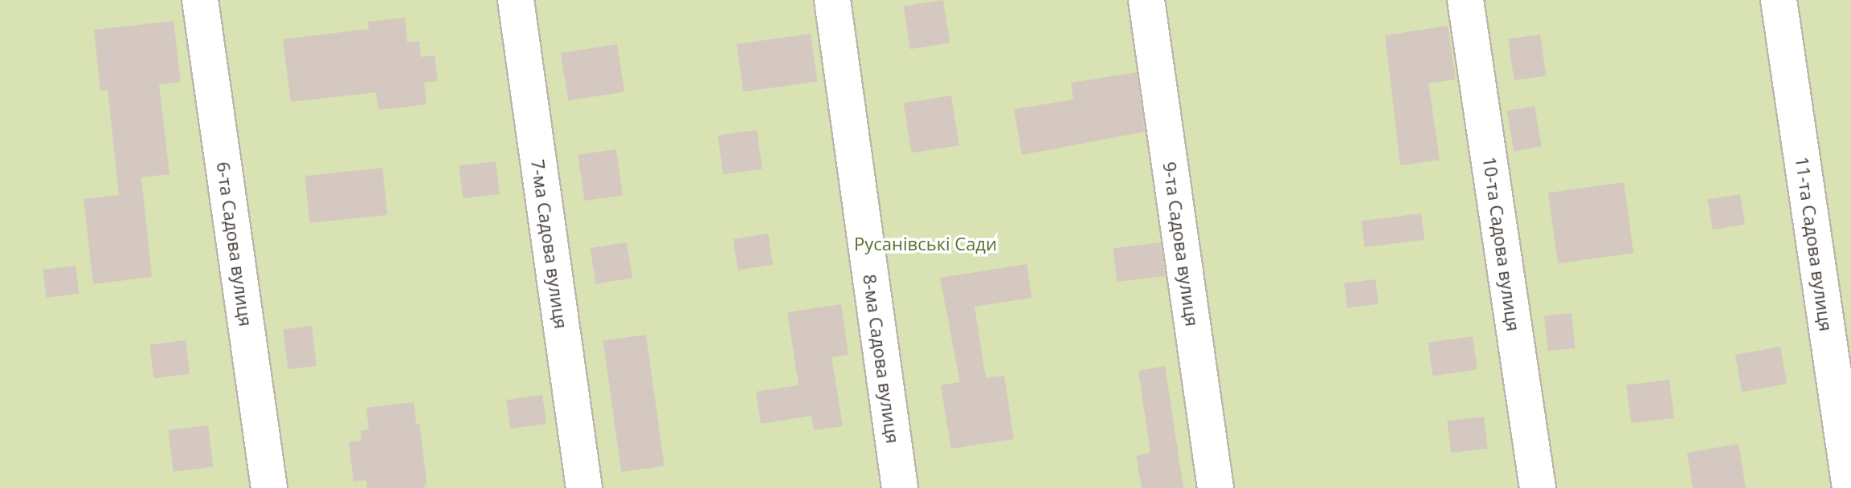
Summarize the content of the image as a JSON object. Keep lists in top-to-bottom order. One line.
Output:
{"streets":{"street":["6-та Садова вулиця","7-ма Садова вулиця","9-та Садова вулиця","10-та Садова вулиця","11-та Садова вулиця","8-ма Садова вулиця"]},"parks":["Русанівські Сади"]}
